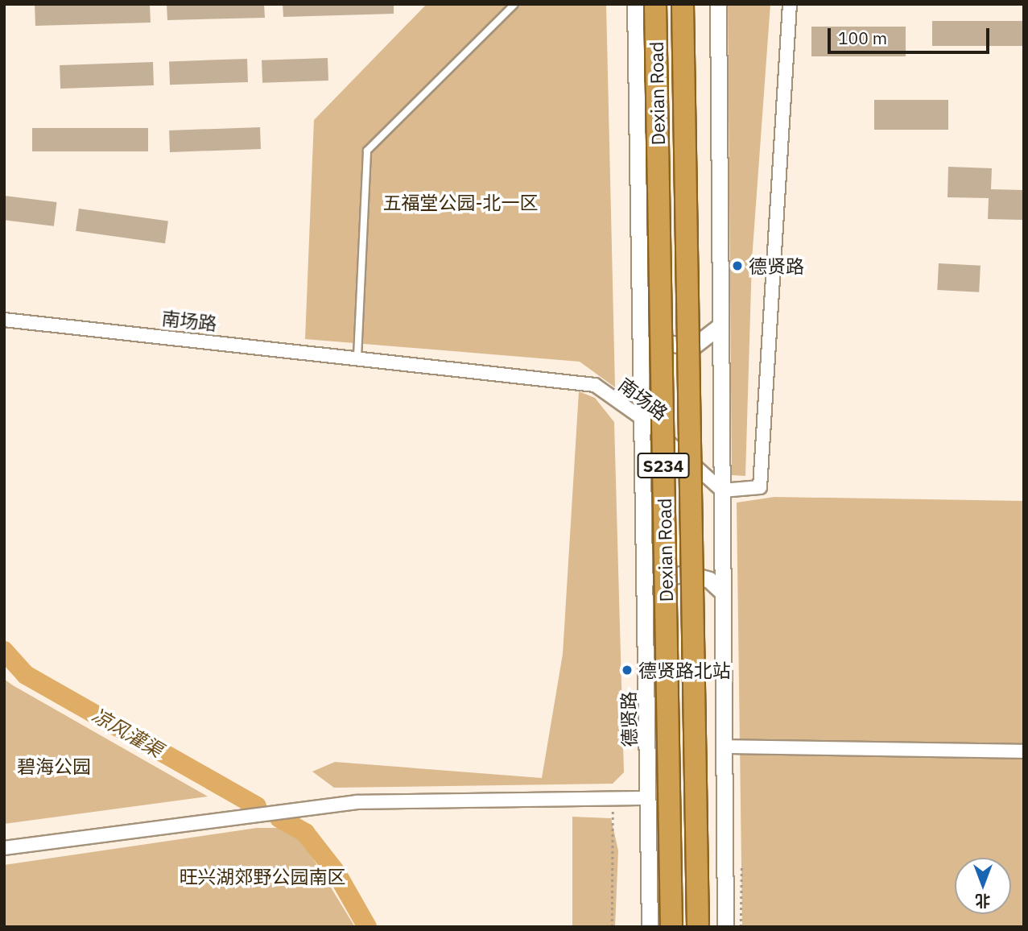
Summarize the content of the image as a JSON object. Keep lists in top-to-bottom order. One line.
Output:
{"streets":{"highway":["Dexian Road","S234"],"street":["南场路","德贤路"]},"crossings":[["南场路","德贤路"]],"water":["凉风灌渠"],"parks":["五福堂公园-北一区","碧海公园","旺兴湖郊野公园南区"],"places":["德贤路","德贤路北站"],"scale_bar":"100 m","north":"bottom"}
